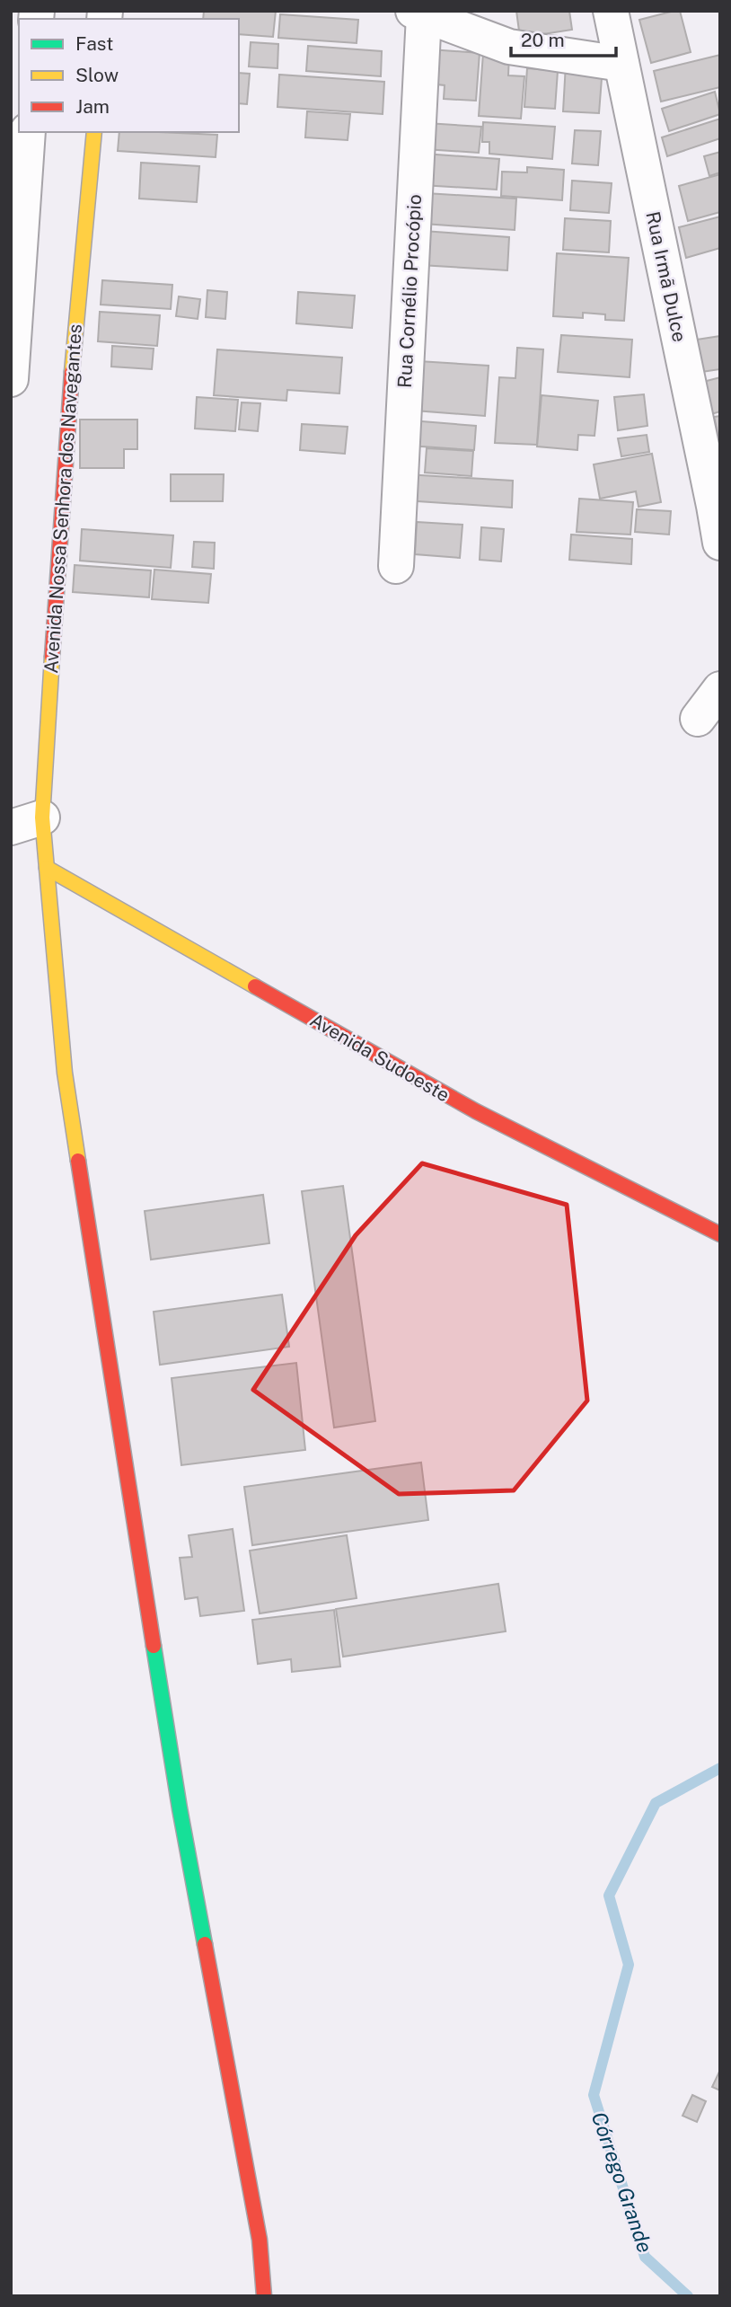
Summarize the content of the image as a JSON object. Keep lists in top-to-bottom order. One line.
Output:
{"streets":{"street":["Rua Irmã Dulce","Rua Cornélio Procópio","Avenida Nossa Senhora dos Navegantes","Avenida Sudoeste"]},"crossings":[["Avenida Nossa Senhora dos Navegantes","Avenida Sudoeste"]],"water":["Córrego Grande"],"legend":["Fast","Slow","Jam"],"scale_bar":"20 m"}
